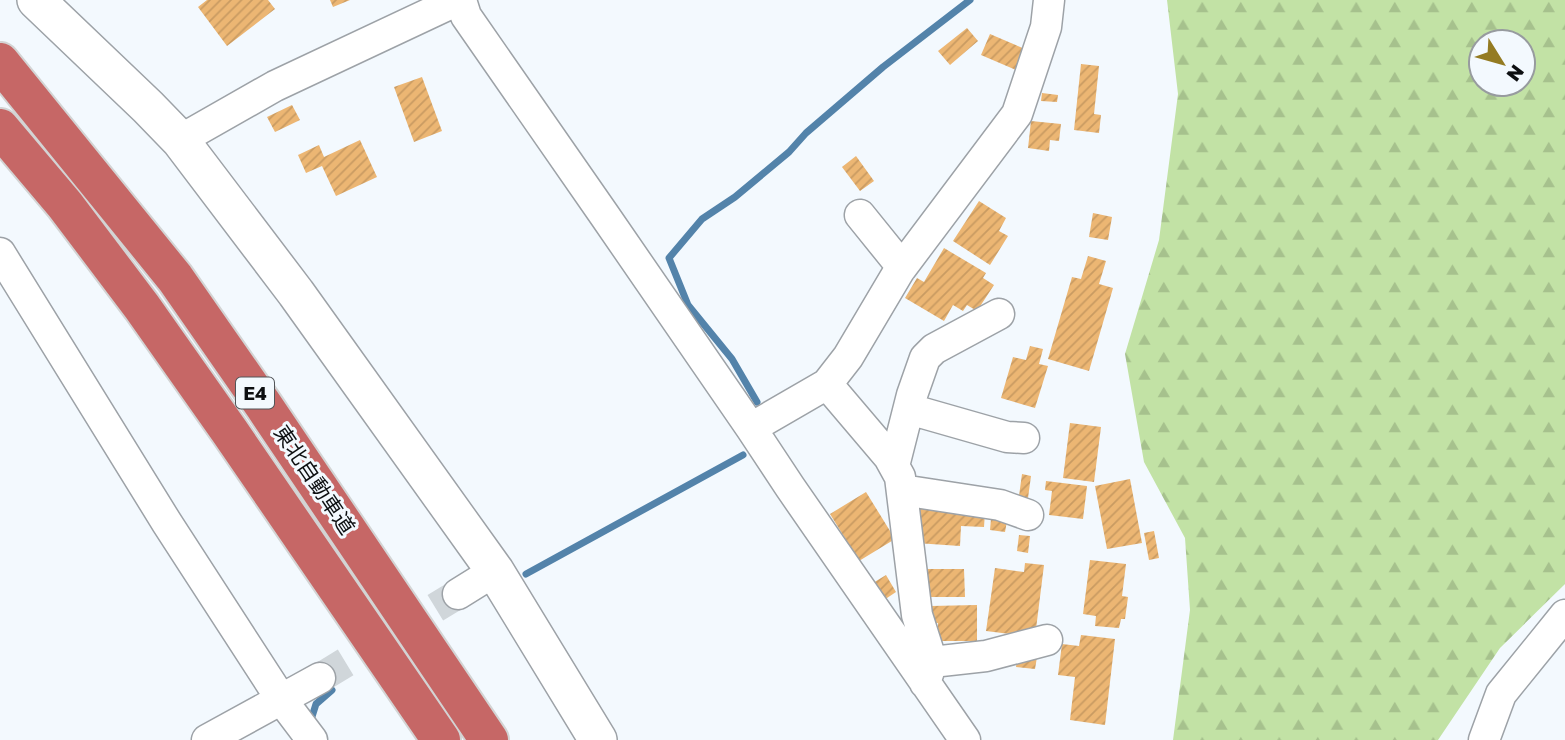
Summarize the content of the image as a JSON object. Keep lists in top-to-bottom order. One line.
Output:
{"streets":{"highway":["E4","東北自動車道"]},"north":"bottom right"}
